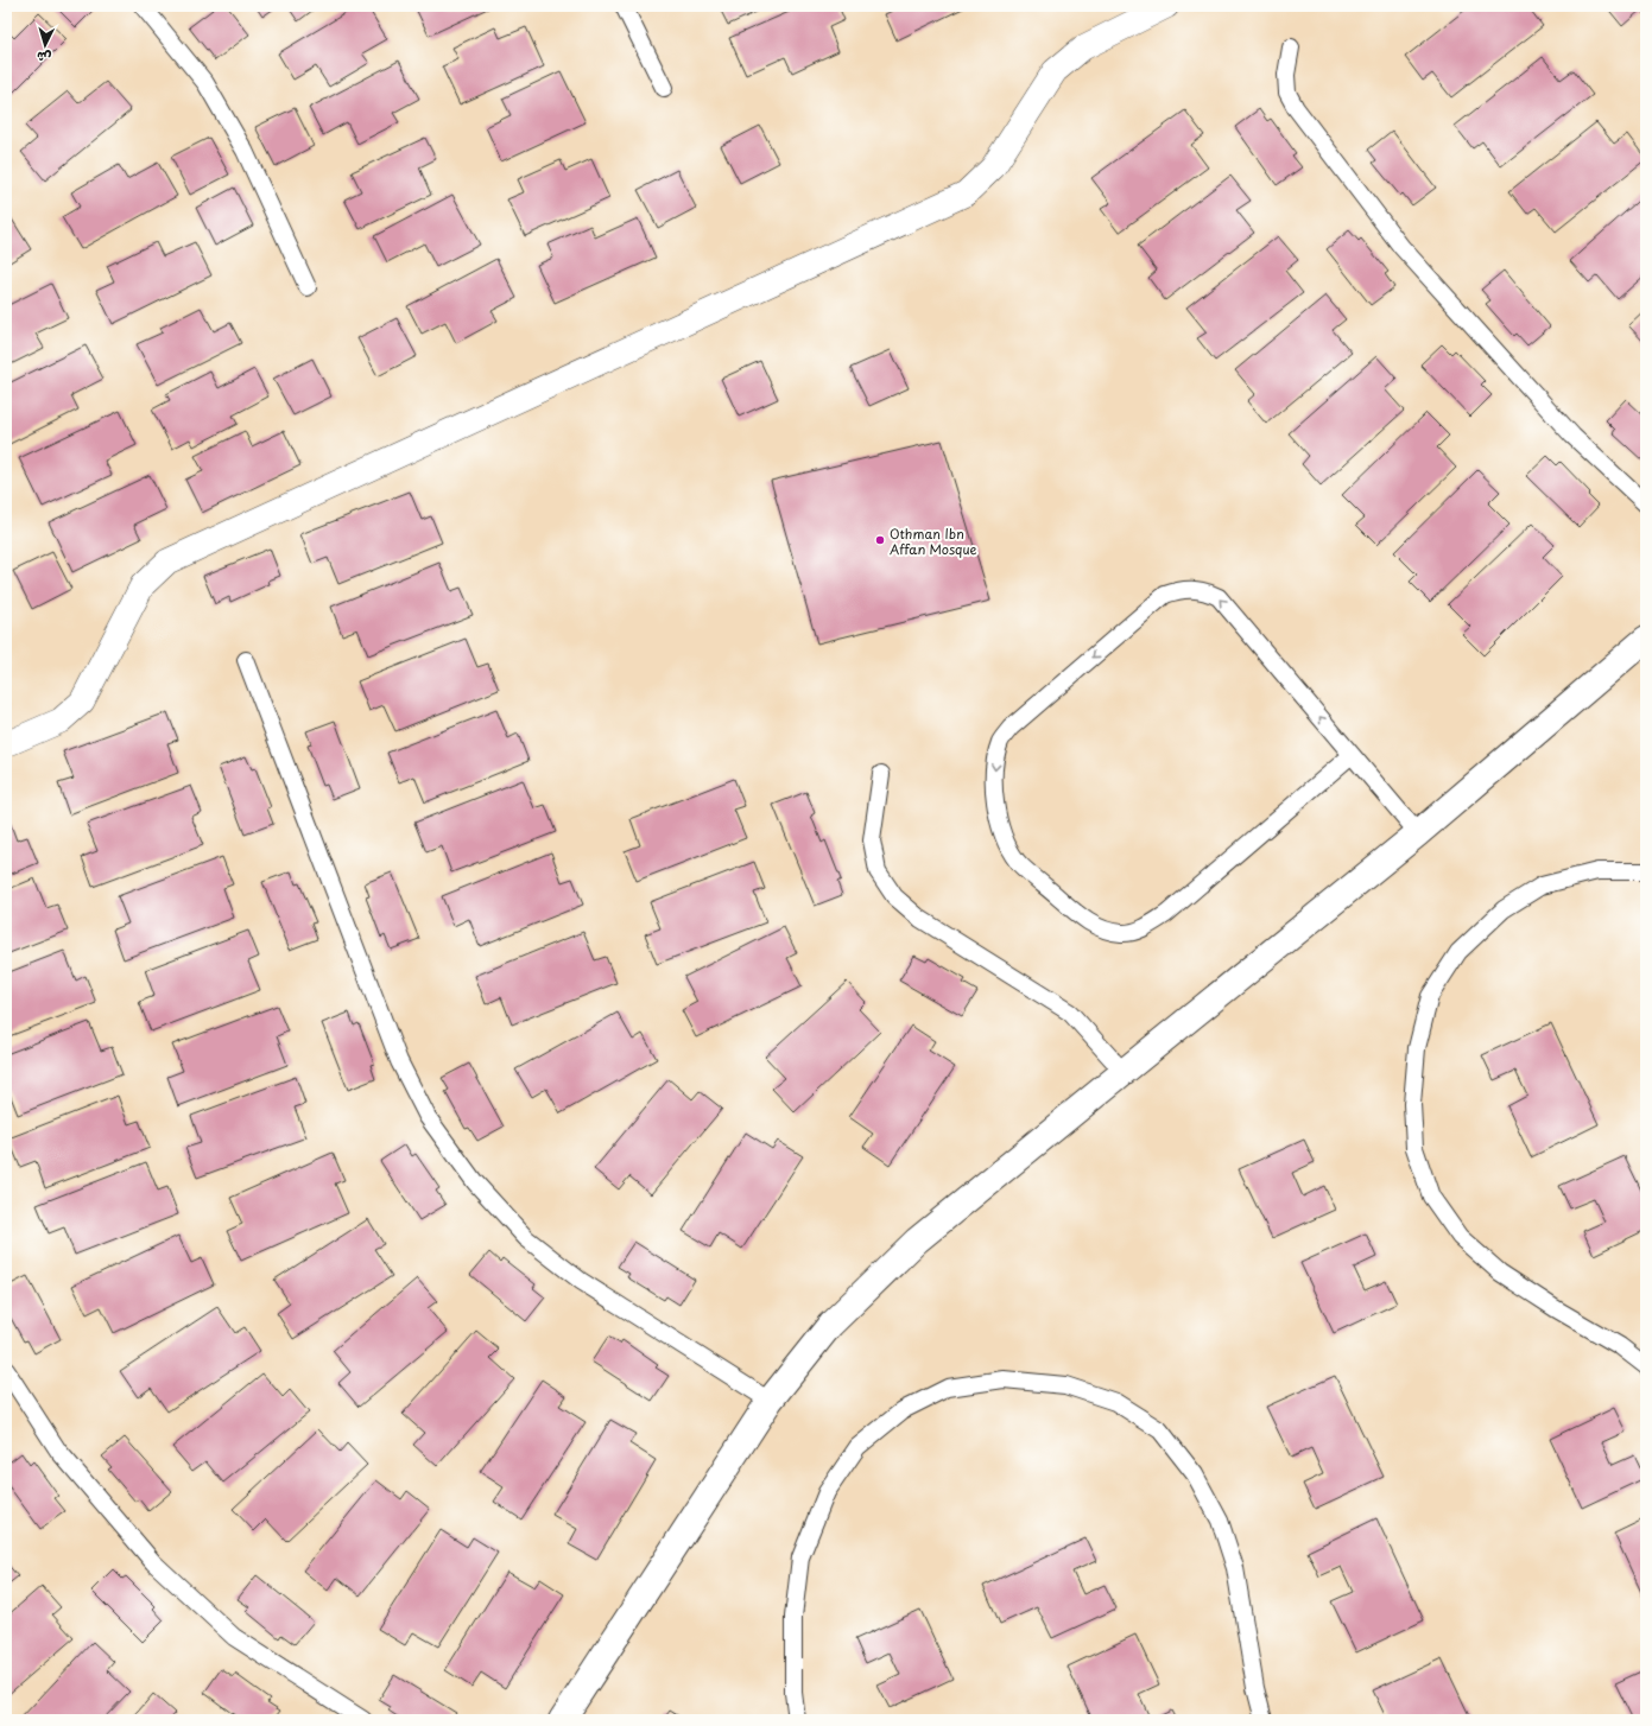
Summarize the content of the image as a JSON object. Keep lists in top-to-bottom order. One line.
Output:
{"places":["Othman Ibn Affan Mosque"],"north":"bottom"}
